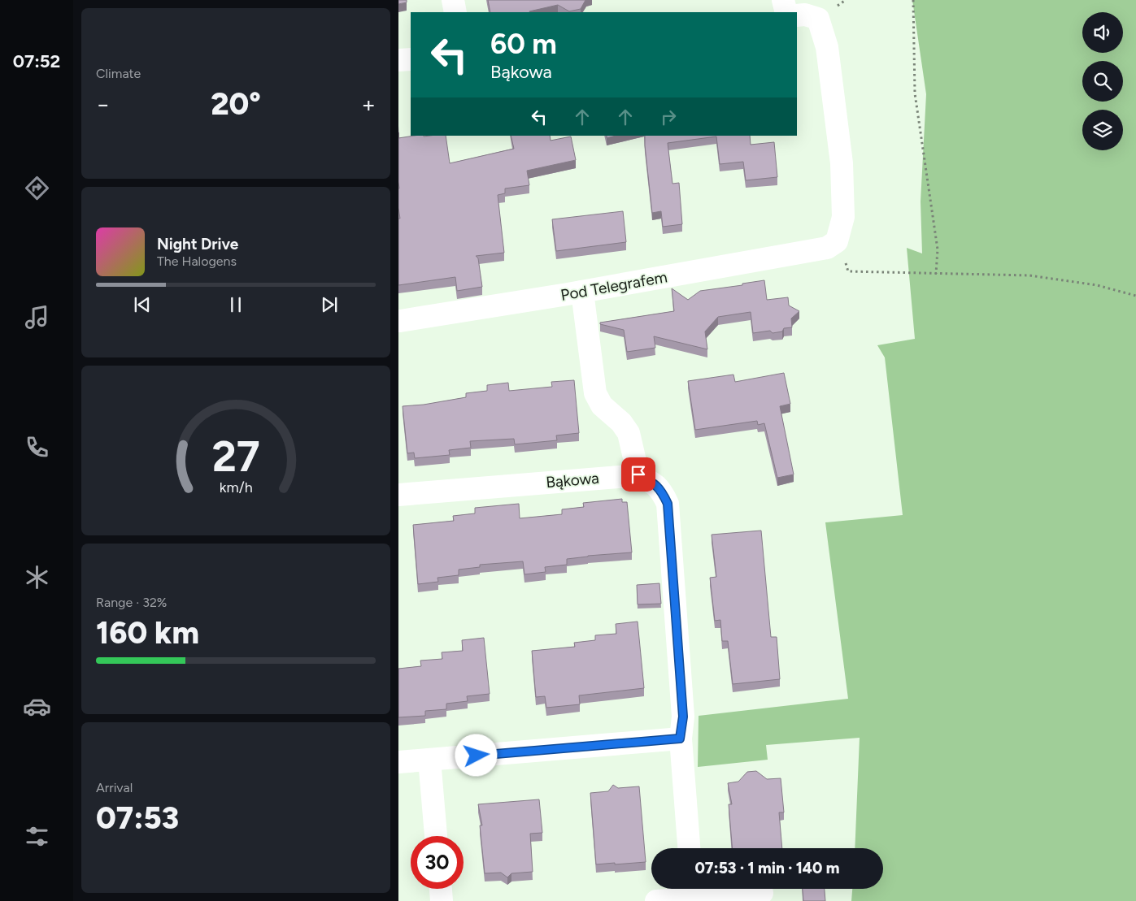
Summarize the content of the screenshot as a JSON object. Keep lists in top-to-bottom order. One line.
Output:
{"streets":{"street":["Pod Telegrafem","Bąkowa"]},"page":{"tabs":"07:52","tile":["Climate",["Range · 32%","160 km"],["Arrival","07:53"]],"turn":["60 m","Bąkowa"],"heat":["−","20°","+"],"song":["Night Drive","The Halogens"],"limit":"30","trip":"07:53 · 1 min · 140 m","gauge":["27","km/h"]}}
